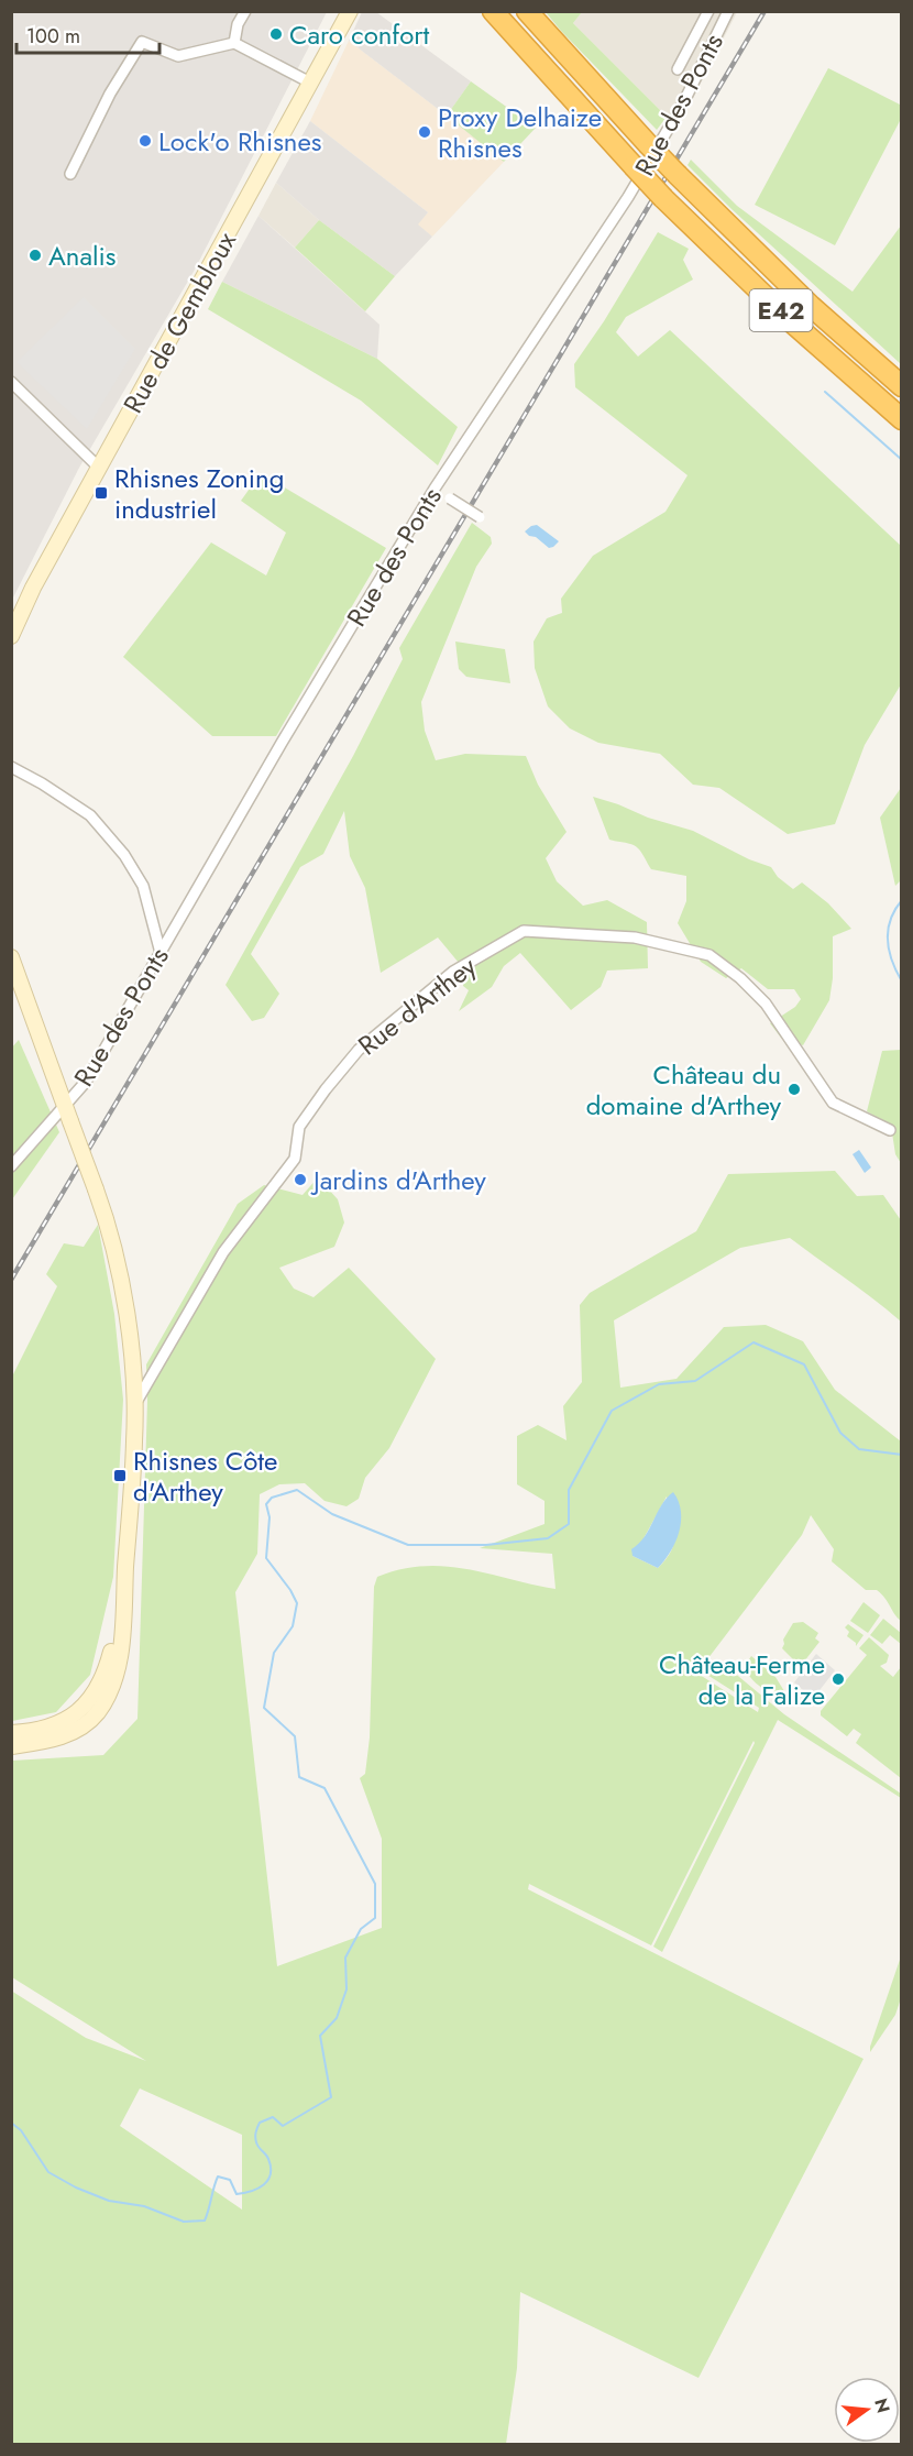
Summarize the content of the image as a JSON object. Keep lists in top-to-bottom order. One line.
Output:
{"streets":{"highway":["E42"],"main road":["Rue de Gembloux"],"street":["Rue des Ponts","Rue d'Arthey"]},"places":{"other":["Caro confort","Proxy Delhaize Rhisnes","Lock'o Rhisnes","Analis","Château du domaine d'Arthey","Jardins d'Arthey","Château-Ferme de la Falize"],"transit":["Rhisnes Zoning industriel","Rhisnes Côte d'Arthey"]},"scale_bar":"100 m","north":"right"}
